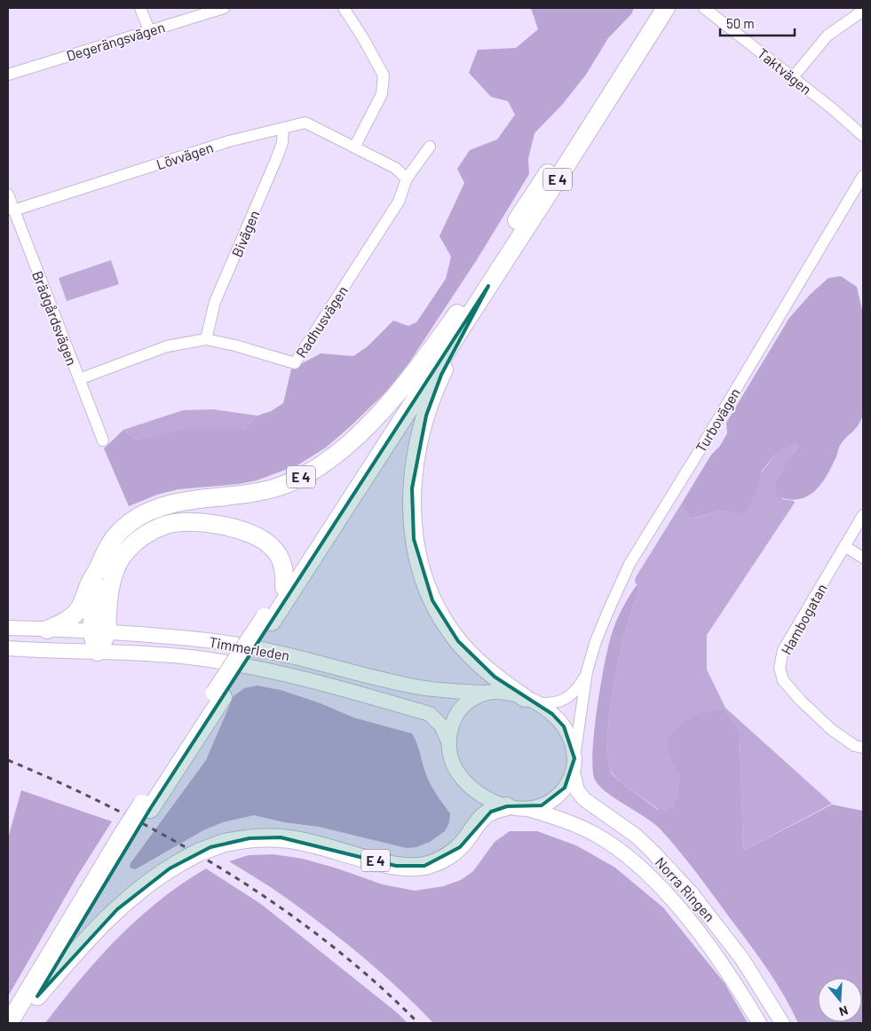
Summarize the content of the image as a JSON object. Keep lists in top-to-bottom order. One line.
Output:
{"streets":{"highway":["E 4"],"main road":["Timmerleden","Norra Ringen"],"street":["Degerängsvägen","Taktvägen","Lövvägen","Bivägen","Brädgårdsvägen","Radhusvägen","Turbovägen","Hambogatan"]},"crossings":[["Lövvägen","Bivägen"],["Lövvägen","Brädgårdsvägen"],["E 4","Turbovägen"],["E 4","Timmerleden"],["E 4","Norra Ringen"],["Bivägen","Radhusvägen"],["Brädgårdsvägen","Radhusvägen"],["Turbovägen","Timmerleden"],["Turbovägen","Norra Ringen"],["Timmerleden","Norra Ringen"]],"scale_bar":"50 m","north":"bottom"}
